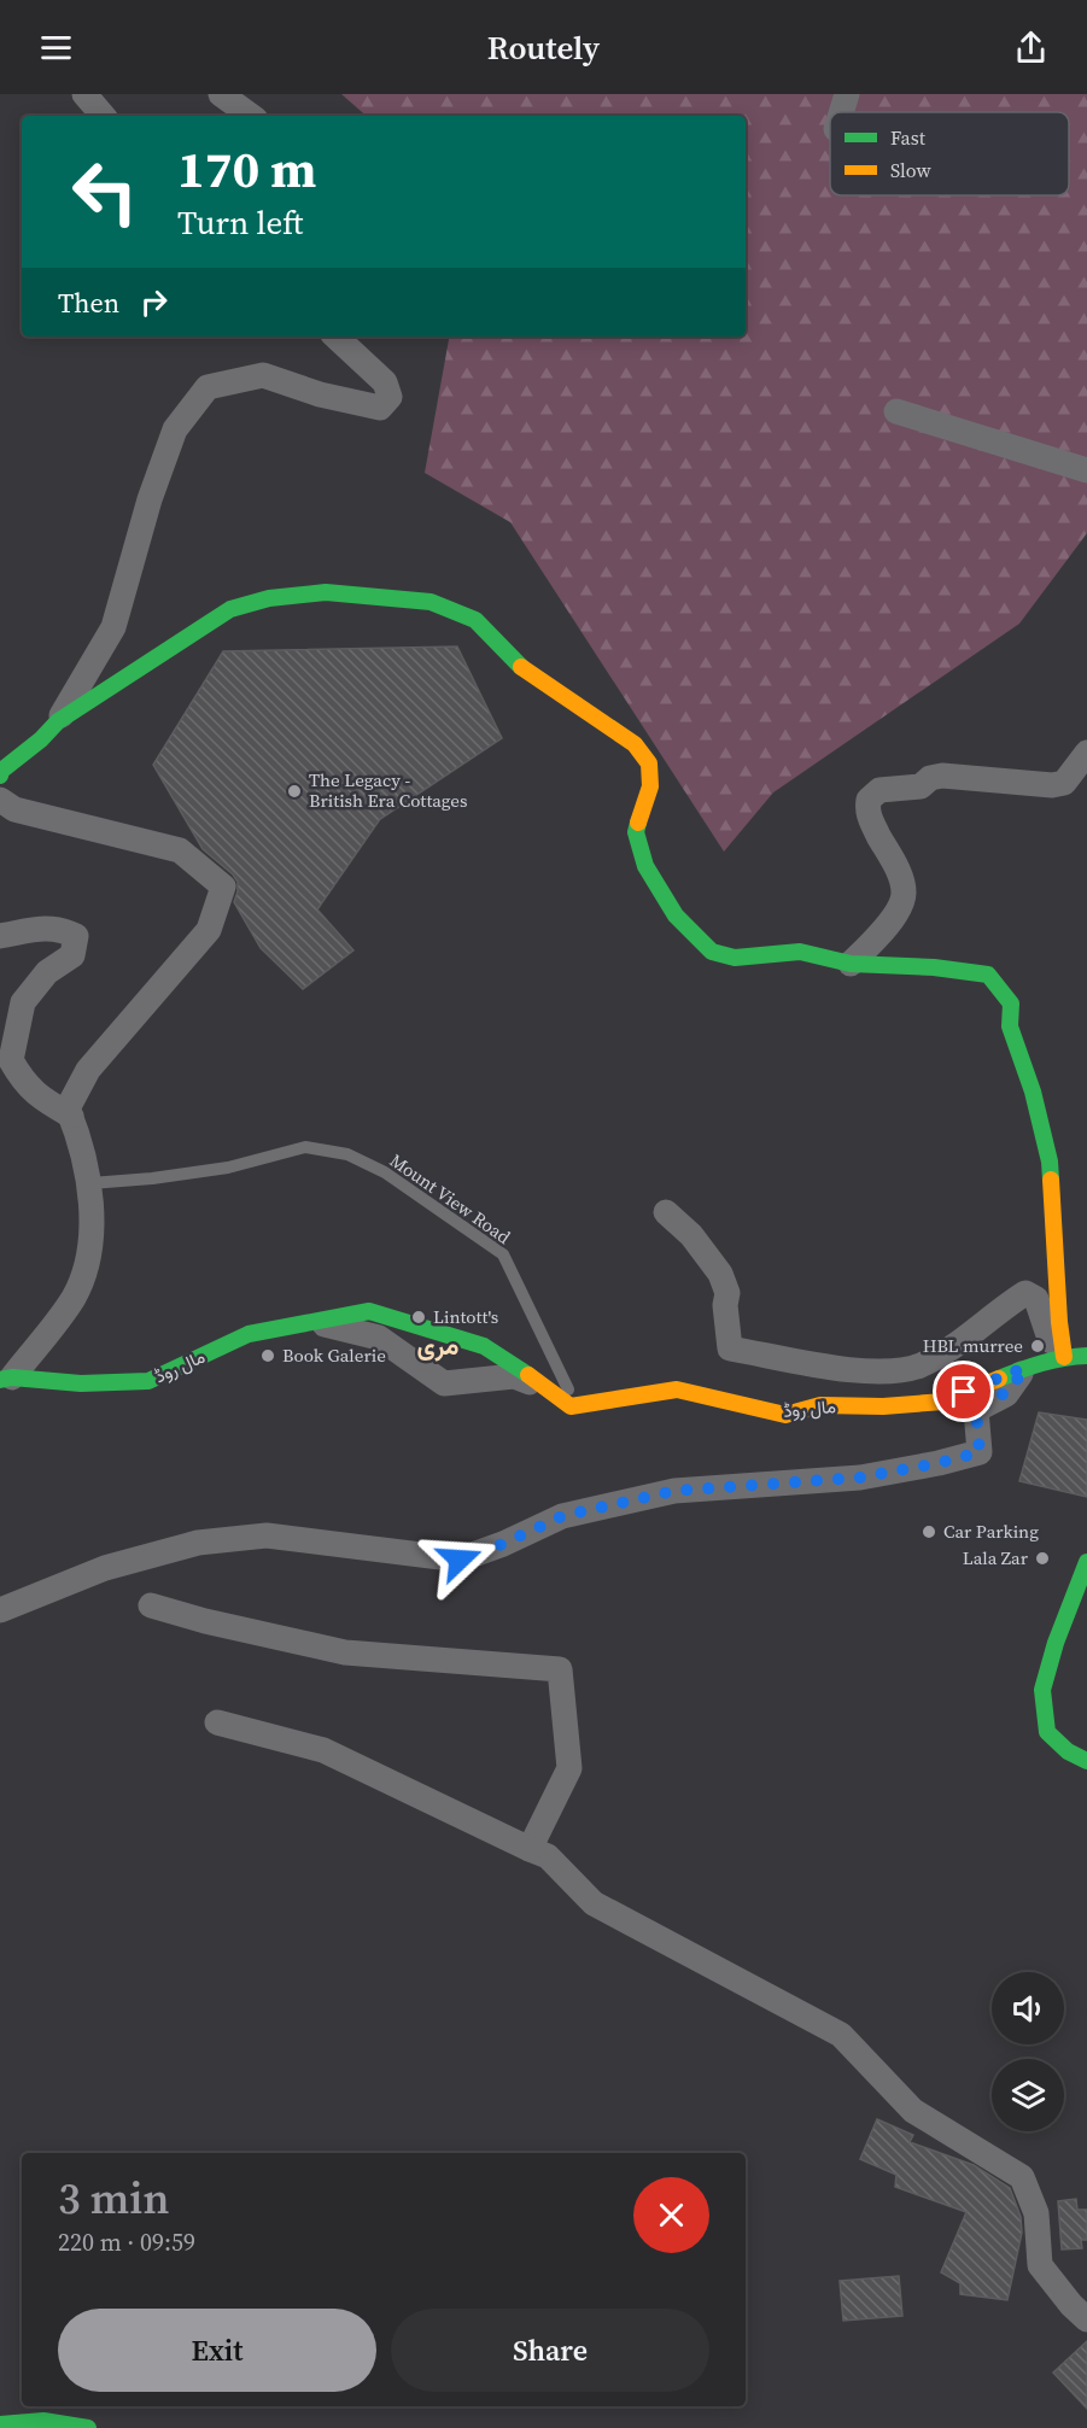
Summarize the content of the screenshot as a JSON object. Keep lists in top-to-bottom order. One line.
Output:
{"streets":{"street":["مال روڈ"],"lane":["Mount View Road"]},"crossings":[["Mount View Road","مال روڈ"]],"districts":["مری"],"places":["The Legacy - British Era Cottages","Lintott's","HBL murree","Book Galerie","Car Parking","Lala Zar"],"legend":["Fast","Slow"],"page":{"header":"Routely","turn":["170 m","Turn left"],"then":"Then","heading":["3 min","220 m · 09:59"],"buttons":["Exit","Share"]}}
